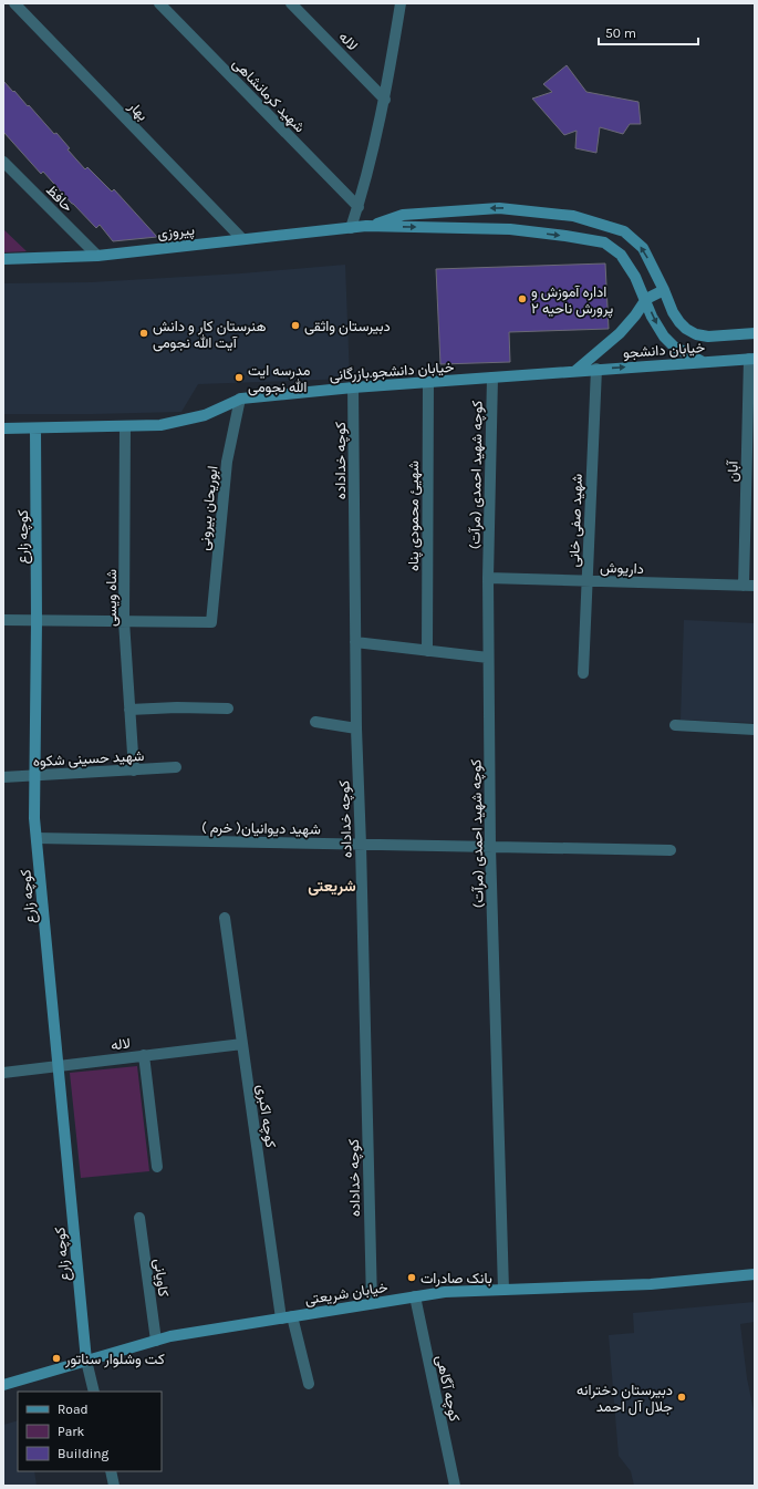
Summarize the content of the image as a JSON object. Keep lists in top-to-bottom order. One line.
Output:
{"streets":{"street":["لاله","شهید کرمانشاهی","بهار","حافظ","پیروزی","خیابان دانشجو","خیابان دانشجو.بازرگانی","کوچه خداداده","آبان","کوچه شهید احمدی (مرآت)","ابوریحان بیرونی","شهیئ محمودی پناه","شهید صفی خانی","کوچه زارع","داریوش","شاه ویسی","شهید حسینی شکوه","شهید دیوانیان( خرم )","کوچه اکبری","کاویانی","خیابان شریعتی","کوچه آگاهی"]},"crossings":[["لاله","کوچه زارع"],["لاله","کوچه اکبری"],["بهار","پیروزی"],["حافظ","پیروزی"],["پیروزی","خیابان دانشجو"],["خیابان دانشجو","خیابان دانشجو.بازرگانی"],["خیابان دانشجو","آبان"],["خیابان دانشجو","شهید صفی خانی"],["خیابان دانشجو.بازرگانی","کوچه خداداده"],["خیابان دانشجو.بازرگانی","کوچه شهید احمدی (مرآت)"],["خیابان دانشجو.بازرگانی","ابوریحان بیرونی"],["خیابان دانشجو.بازرگانی","شهیئ محمودی پناه"],["خیابان دانشجو.بازرگانی","کوچه زارع"],["خیابان دانشجو.بازرگانی","شاه ویسی"],["کوچه خداداده","شهید دیوانیان( خرم )"],["کوچه خداداده","خیابان شریعتی"],["آبان","داریوش"],["کوچه شهید احمدی (مرآت)","داریوش"],["کوچه شهید احمدی (مرآت)","شهید دیوانیان( خرم )"],["کوچه شهید احمدی (مرآت)","خیابان شریعتی"],["ابوریحان بیرونی","شاه ویسی"],["شهید صفی خانی","داریوش"],["کوچه زارع","شهید حسینی شکوه"],["کوچه زارع","شهید دیوانیان( خرم )"],["کوچه زارع","خیابان شریعتی"],["شاه ویسی","شهید حسینی شکوه"],["کوچه اکبری","خیابان شریعتی"],["کاویانی","خیابان شریعتی"],["خیابان شریعتی","کوچه آگاهی"]],"districts":["شریعتی"],"places":["اداره آموزش و پرورش ناحیه ۲","دبیرستان واثقی","هنرستان کار و دانش آیت الله نجومی","مدرسه ایت الله نجومی","بانک صادرات","کت وشلوار سناتور","دبیرستان دخترانه جلال آل احمد"],"legend":["Road","Park","Building"],"scale_bar":"50 m"}
